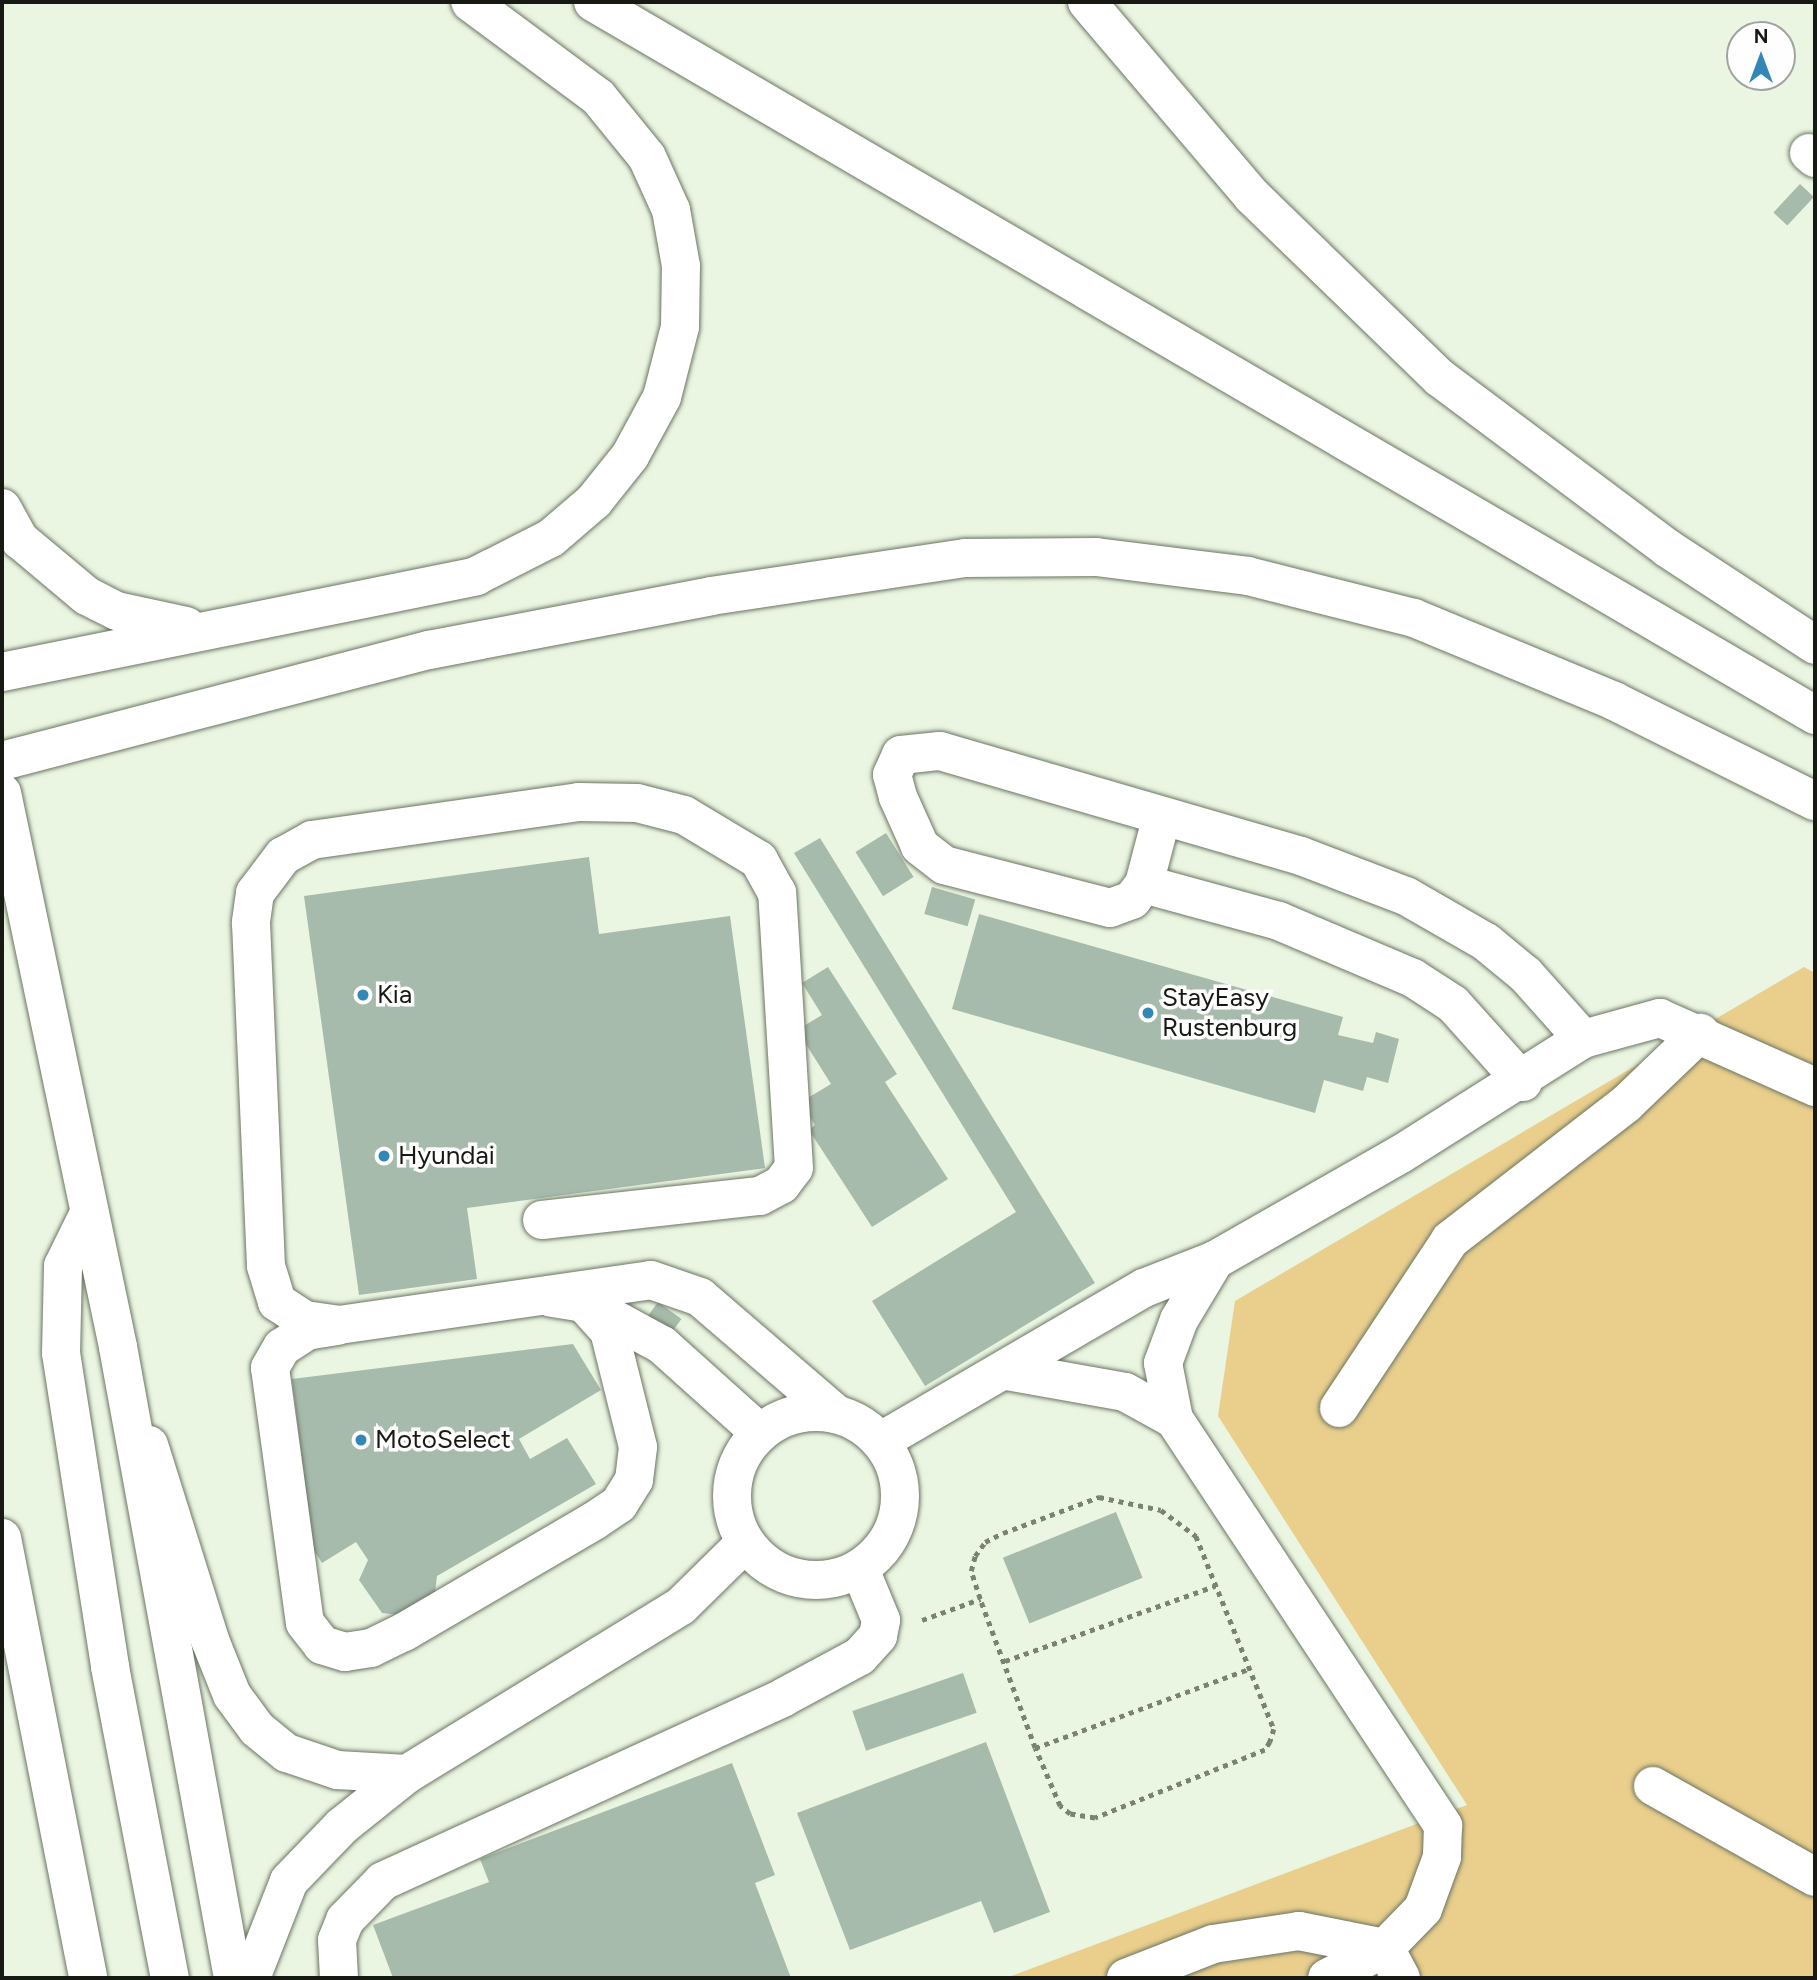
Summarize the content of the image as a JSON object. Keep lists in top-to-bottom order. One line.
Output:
{"places":["Kia","StayEasy Rustenburg","Hyundai","MotoSelect"],"north":"top"}
